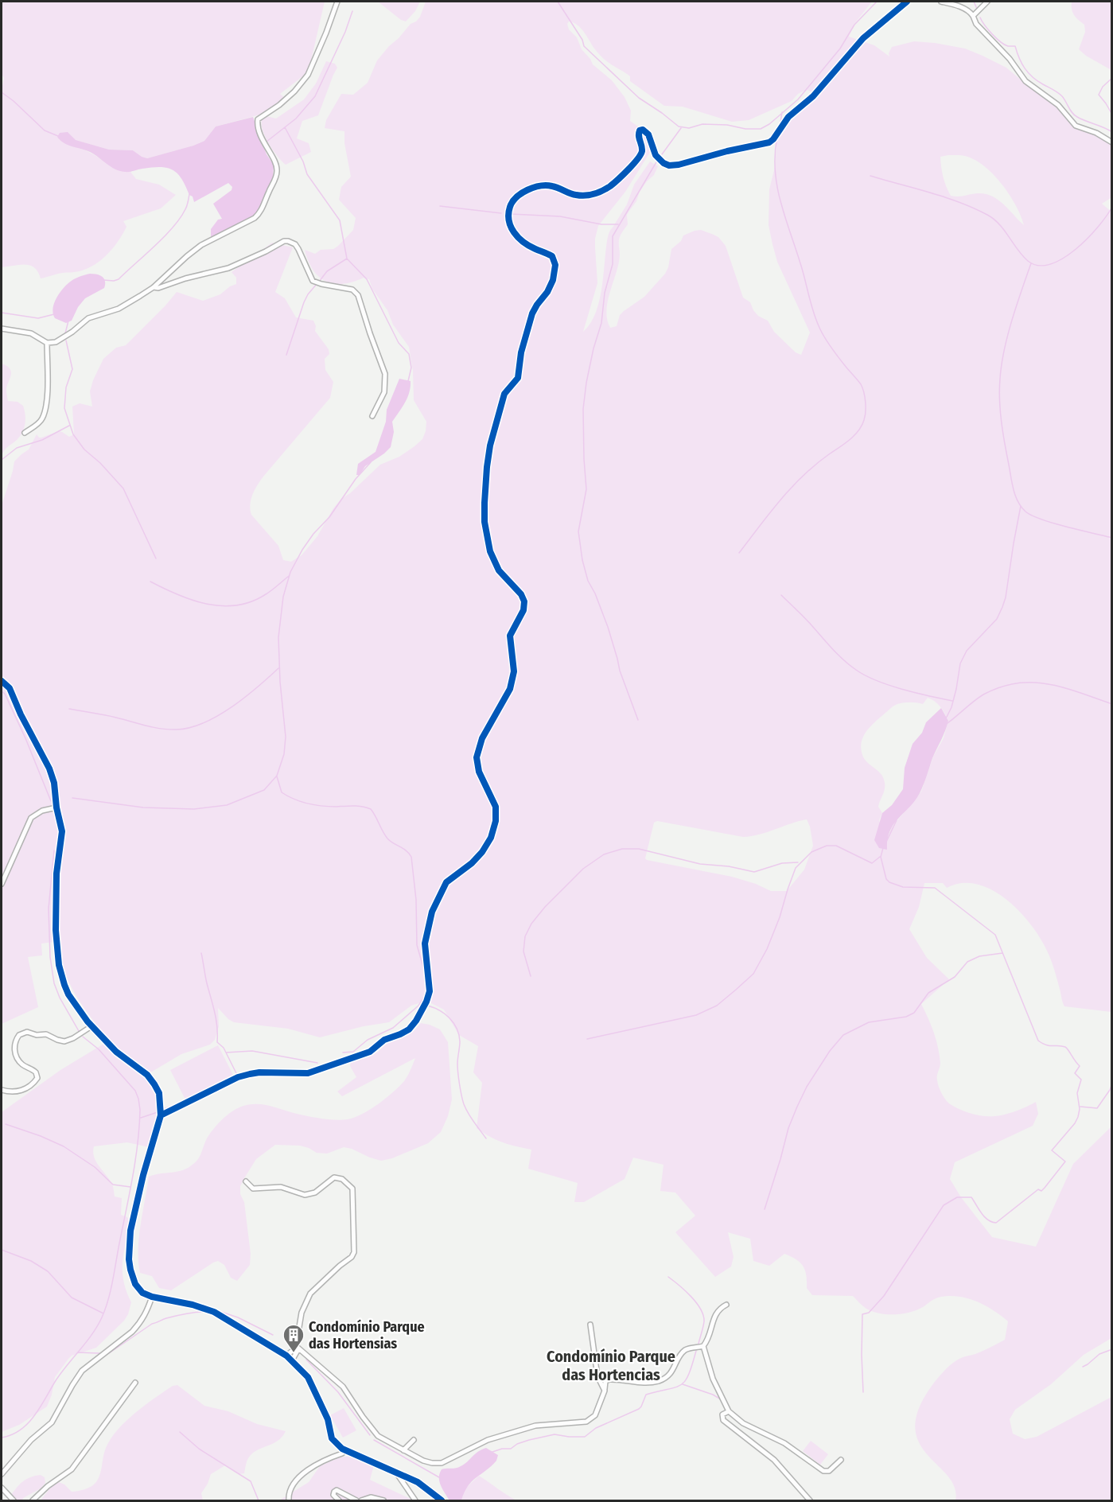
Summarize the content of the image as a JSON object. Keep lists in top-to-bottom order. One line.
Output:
{"districts":["Condomínio Parque das Hortencias"],"places":{"building":["Condomínio Parque das Hortensias"]}}
